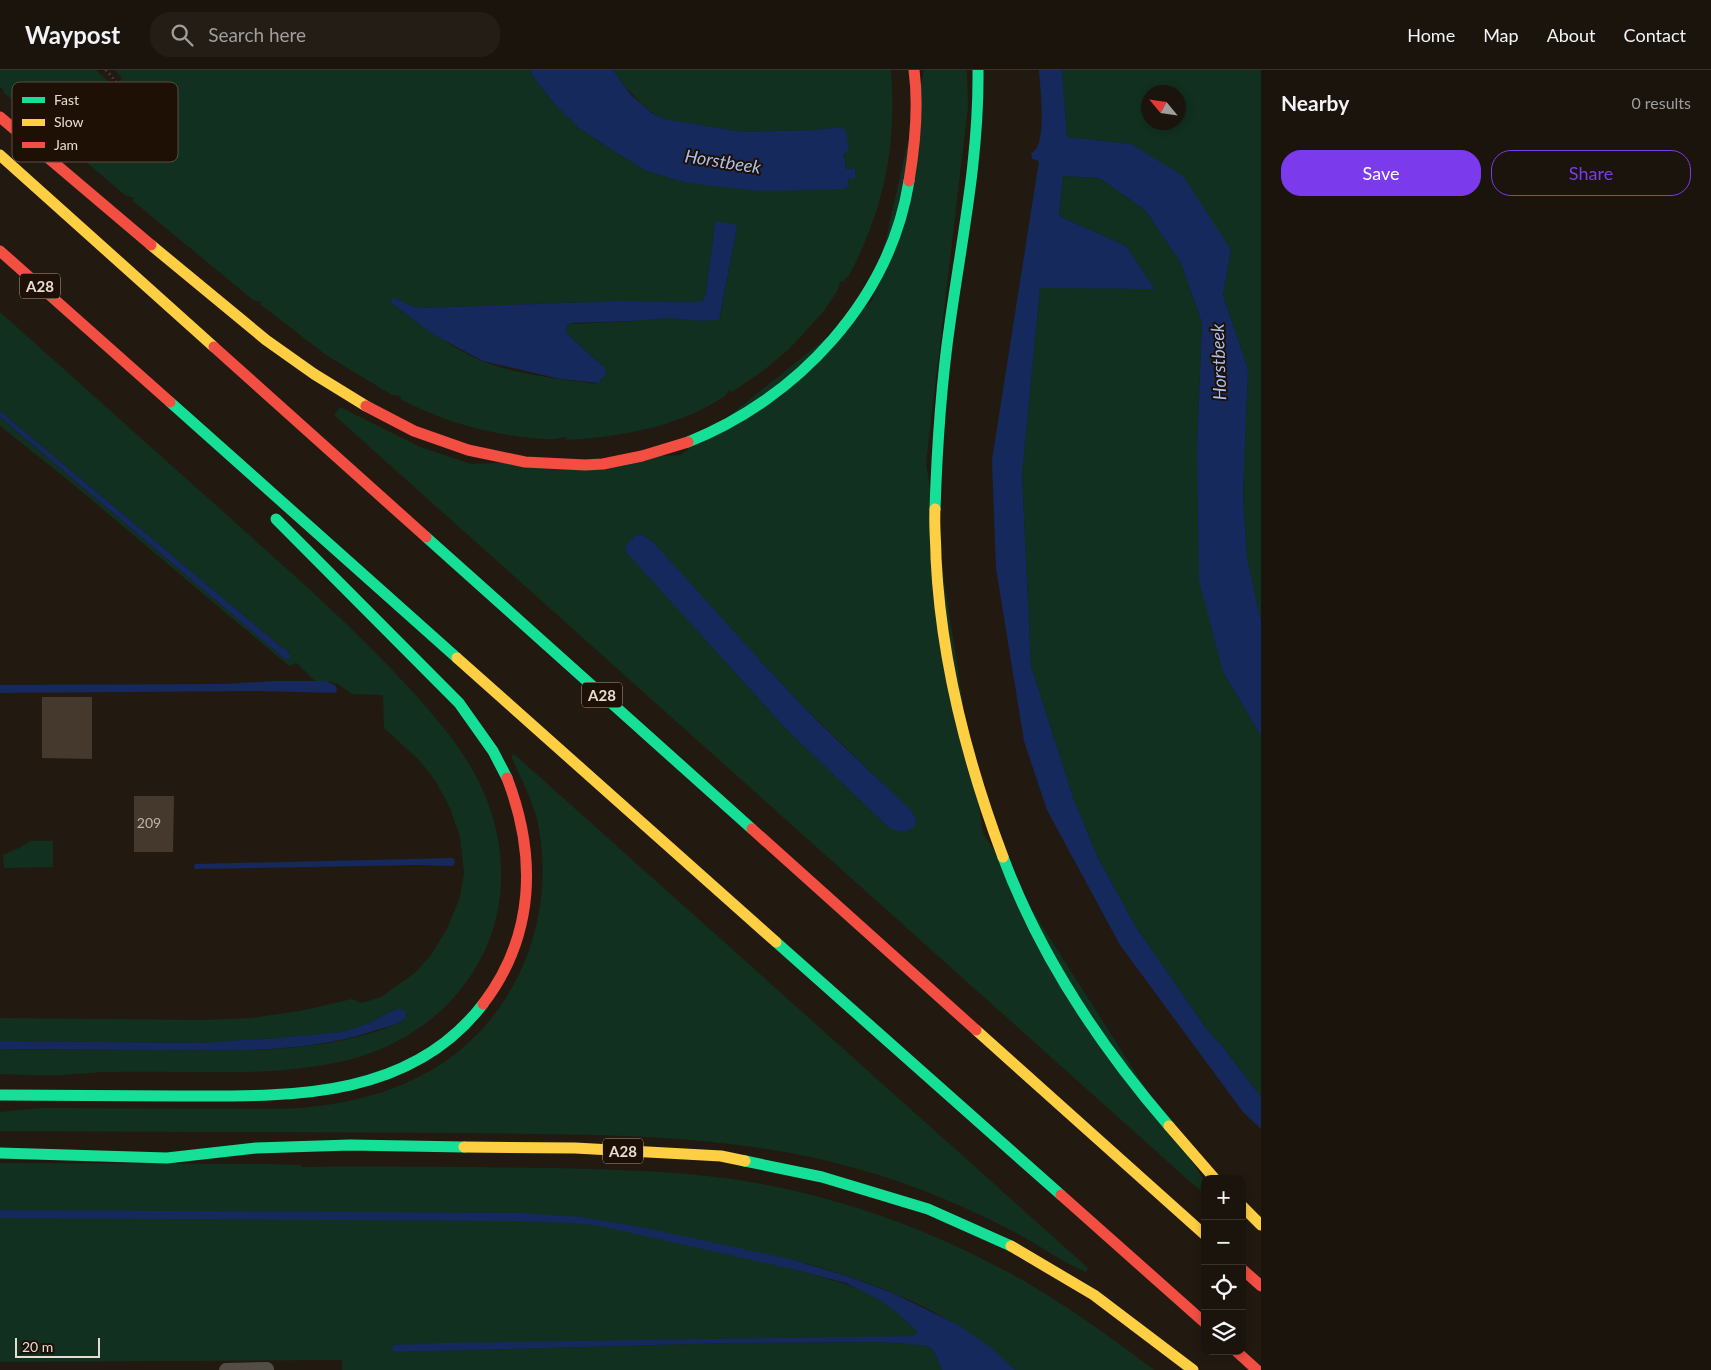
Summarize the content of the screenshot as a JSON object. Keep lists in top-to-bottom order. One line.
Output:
{"streets":{"highway":["A28"]},"water":["Horstbeek"],"house_numbers":["209"],"legend":["Fast","Slow","Jam"],"scale_bar":"20 m","north":"top left","page":{"header":"Waypost","search":"Search here","nav":["Home","Map","About","Contact"],"heading":["Nearby","0 results"],"buttons":["Save","Share"],"map_buttons":["+","−"],"scale":"20 m"}}
